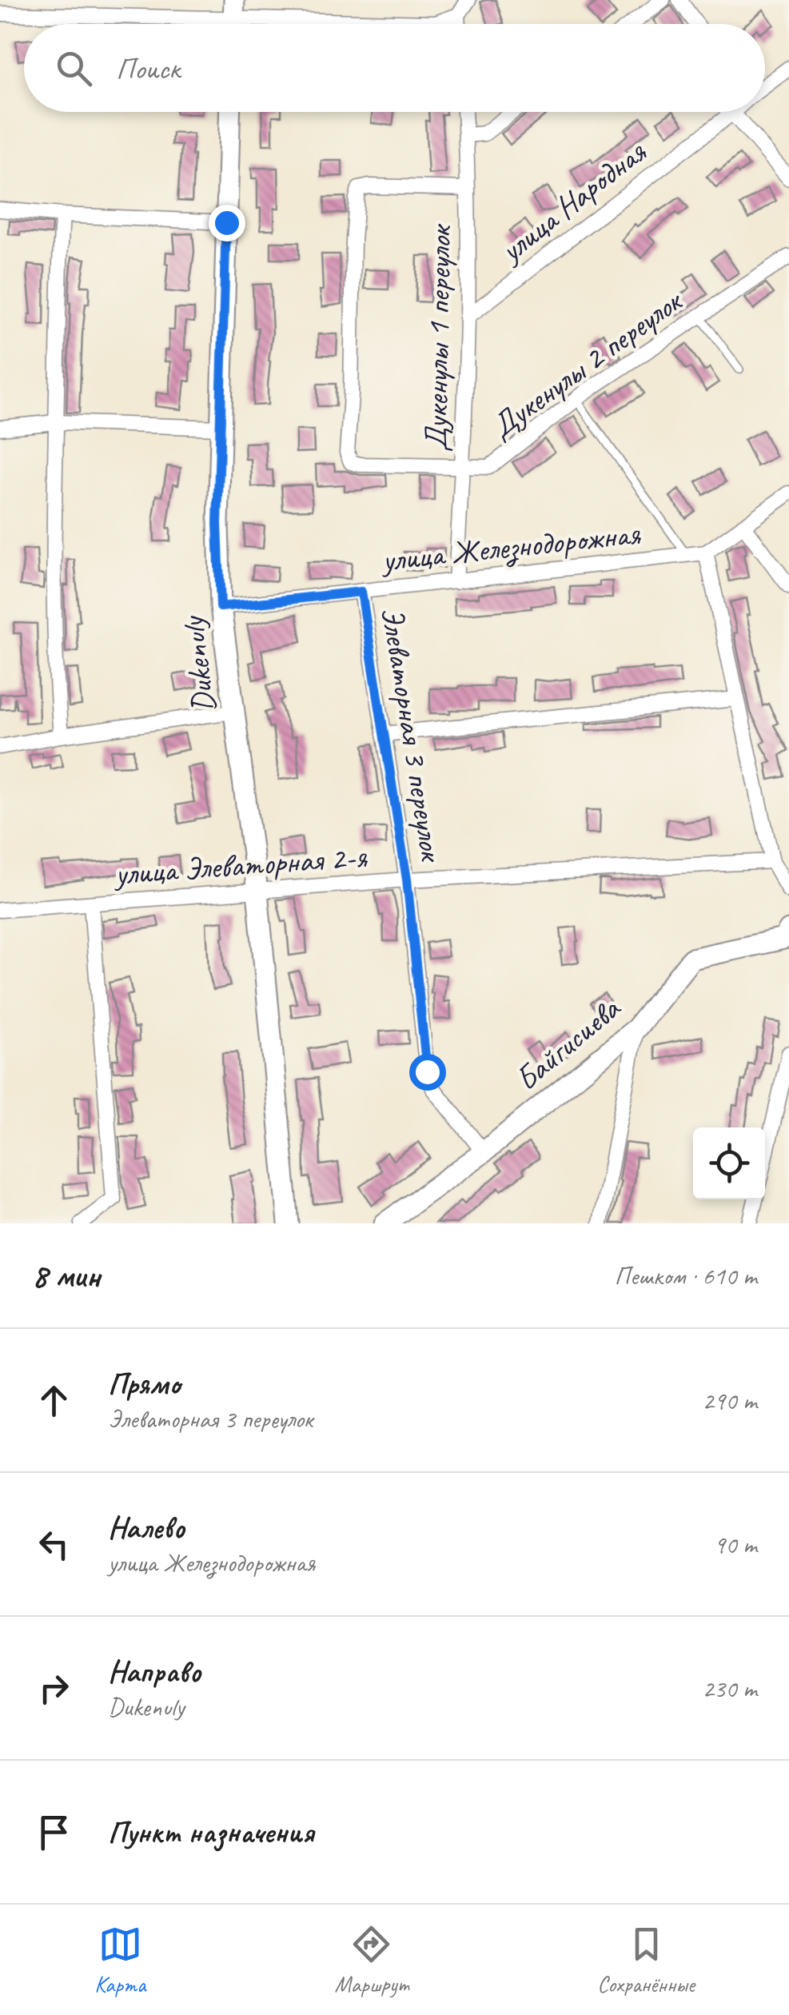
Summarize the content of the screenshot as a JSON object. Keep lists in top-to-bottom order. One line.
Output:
{"streets":{"street":["улица Народная","Дукенулы 1 переулок","Дукенулы 2 переулок","улица Железнодорожная","Dukenuly","Элеваторная 3 переулок","улица Элеваторная 2-я","Байгисиева"]},"crossings":[["улица Народная","Дукенулы 1 переулок"],["Дукенулы 1 переулок","Дукенулы 2 переулок"],["Дукенулы 1 переулок","улица Железнодорожная"],["улица Железнодорожная","Dukenuly"],["улица Железнодорожная","Элеваторная 3 переулок"],["Dukenuly","улица Элеваторная 2-я"],["Элеваторная 3 переулок","улица Элеваторная 2-я"],["Элеваторная 3 переулок","Байгисиева"]],"page":{"search":"Поиск","heading":["8 мин","Пешком · 610 m"],"list":[["Прямо","Элеваторная 3 переулок","290 m"],["Налево","улица Железнодорожная","90 m"],["Направо","Dukenuly","230 m"],"Пункт назначения"],"nav":["Карта","Маршрут","Сохранённые"]}}
